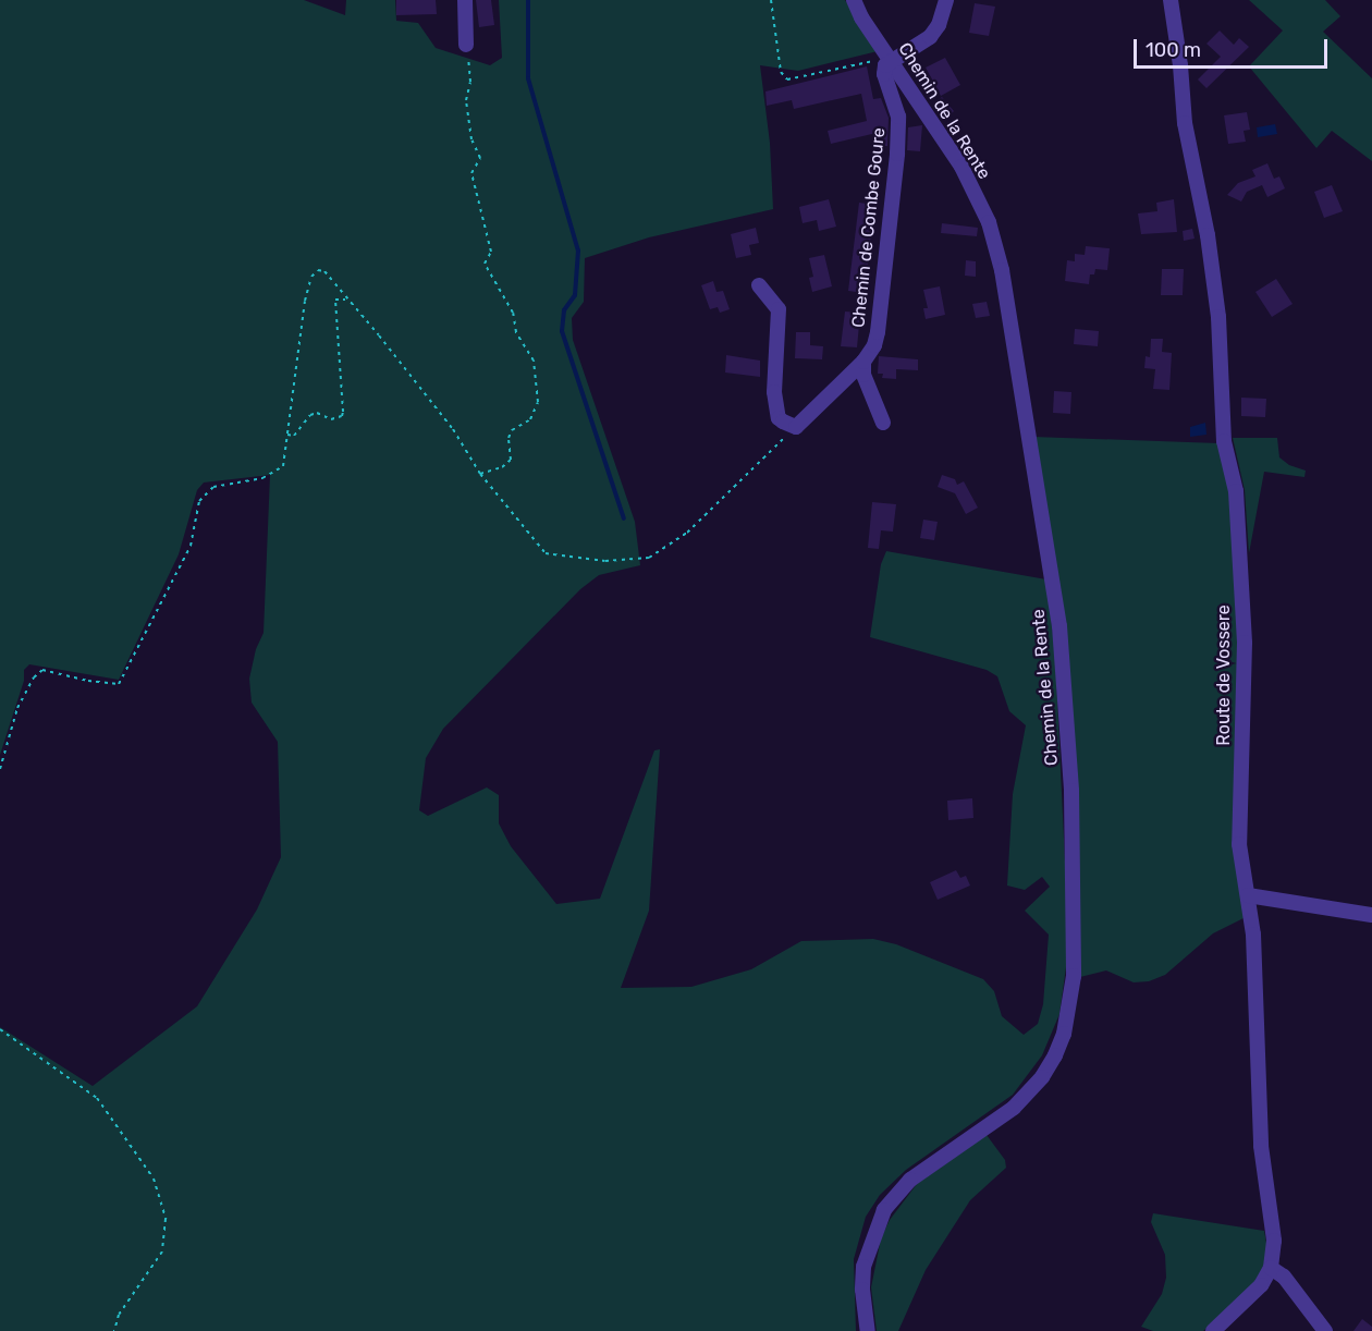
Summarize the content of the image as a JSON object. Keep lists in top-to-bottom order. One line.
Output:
{"streets":{"street":["Chemin de la Rente","Chemin de Combe Goure","Route de Vossere"]},"crossings":[["Chemin de la Rente","Chemin de Combe Goure"]],"scale_bar":"100 m"}
